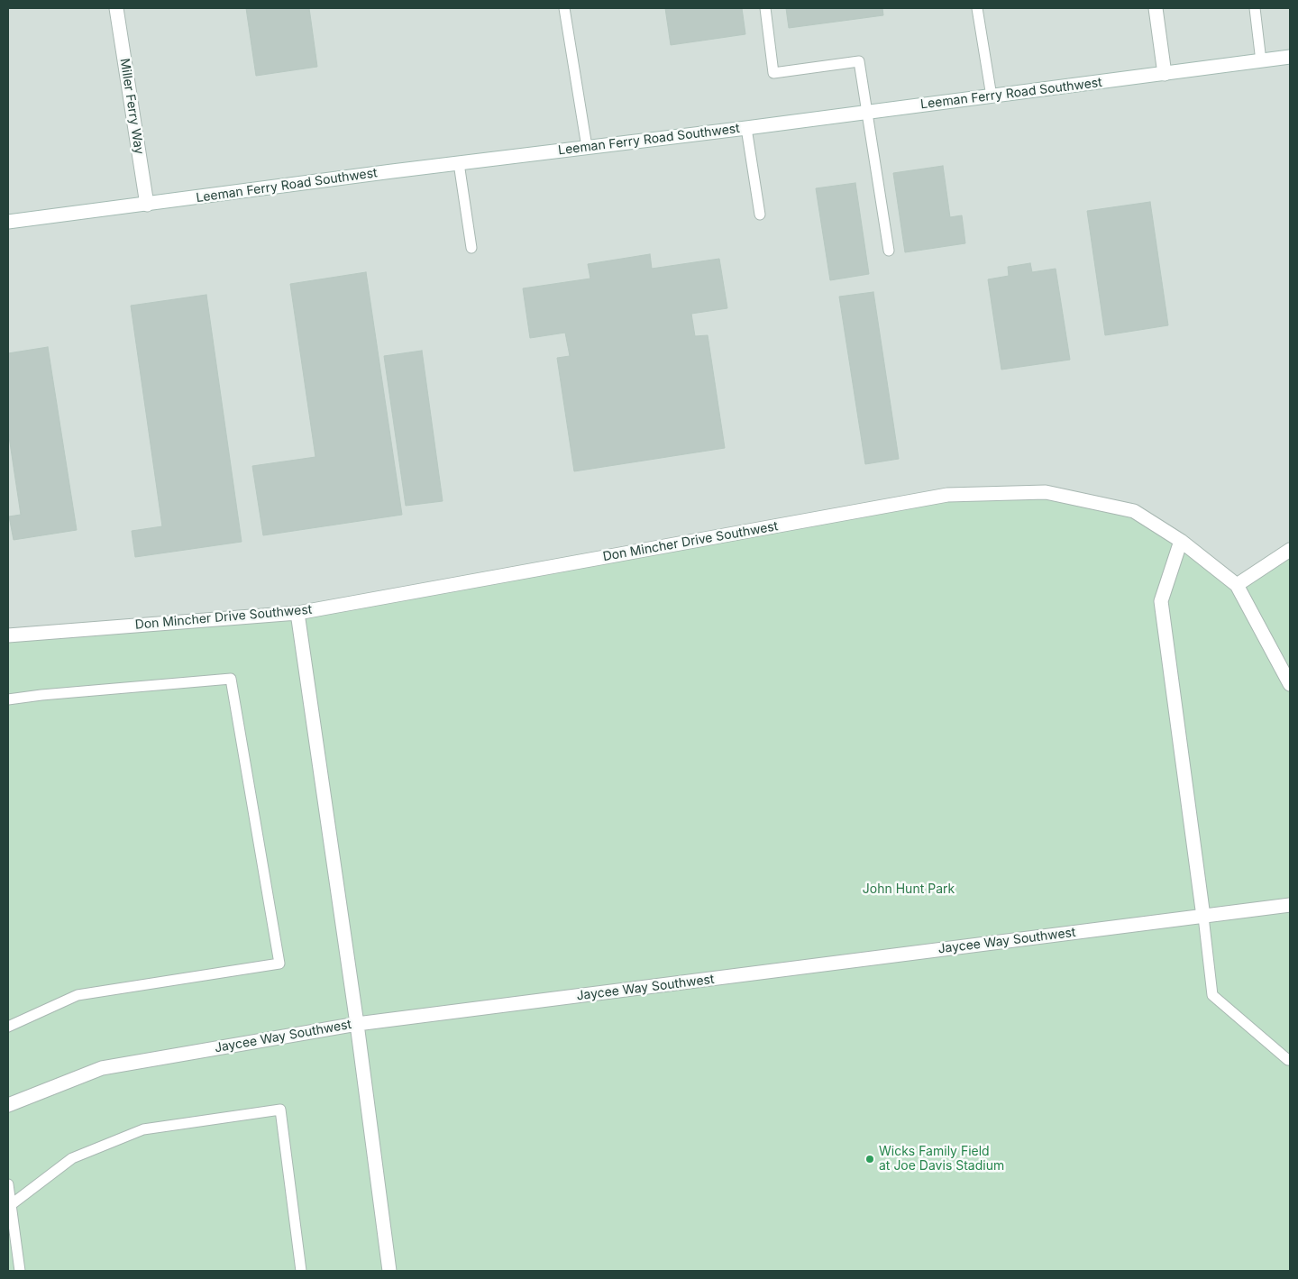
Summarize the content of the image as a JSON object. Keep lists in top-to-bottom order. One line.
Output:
{"streets":{"street":["Leeman Ferry Road Southwest","Miller Ferry Way","Don Mincher Drive Southwest","Jaycee Way Southwest"]},"crossings":[["Leeman Ferry Road Southwest","Miller Ferry Way"]],"parks":["John Hunt Park"],"places":["Wicks Family Field at Joe Davis Stadium"]}
